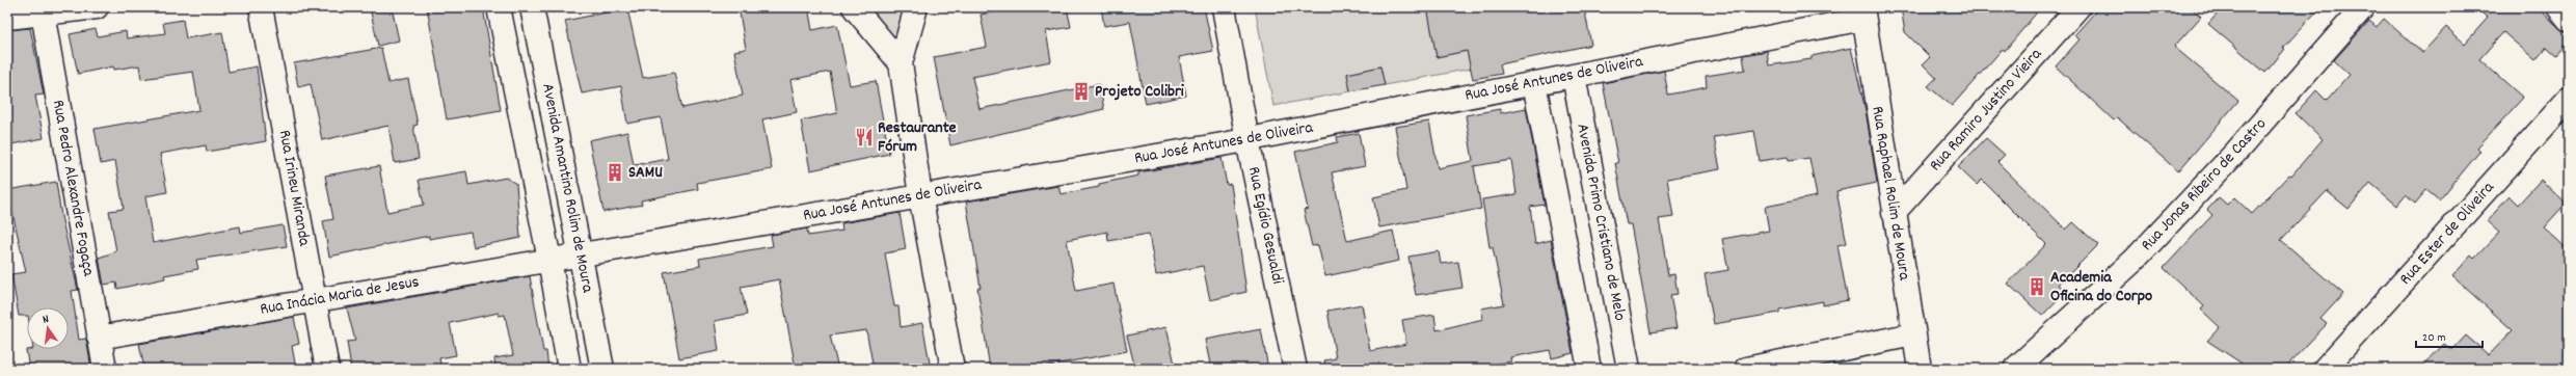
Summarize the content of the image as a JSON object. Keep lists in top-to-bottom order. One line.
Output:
{"streets":{"street":["Rua José Antunes de Oliveira","Rua Ramiro Justino Vieira","Rua Jonas Ribeiro de Castro","Rua Pedro Alexandre Fogaça","Rua Irineu Miranda","Avenida Amantino Rolim de Moura","Rua Raphael Rolim de Moura","Avenida Primo Cristiano de Melo","Rua Egídio Gesualdi","Rua Ester de Oliveira","Rua Inácia Maria de Jesus"]},"crossings":[["Rua José Antunes de Oliveira","Avenida Amantino Rolim de Moura"],["Rua José Antunes de Oliveira","Rua Raphael Rolim de Moura"],["Rua José Antunes de Oliveira","Avenida Primo Cristiano de Melo"],["Rua José Antunes de Oliveira","Rua Egídio Gesualdi"],["Rua José Antunes de Oliveira","Rua Inácia Maria de Jesus"],["Rua Ramiro Justino Vieira","Rua Raphael Rolim de Moura"],["Rua Pedro Alexandre Fogaça","Rua Inácia Maria de Jesus"],["Rua Irineu Miranda","Rua Inácia Maria de Jesus"],["Avenida Amantino Rolim de Moura","Rua Inácia Maria de Jesus"]],"places":{"building":["Projeto Colibri","SAMU","Academia Oficina do Corpo"],"restaurant":["Restaurante Fórum"]},"scale_bar":"20 m","north":"top"}
